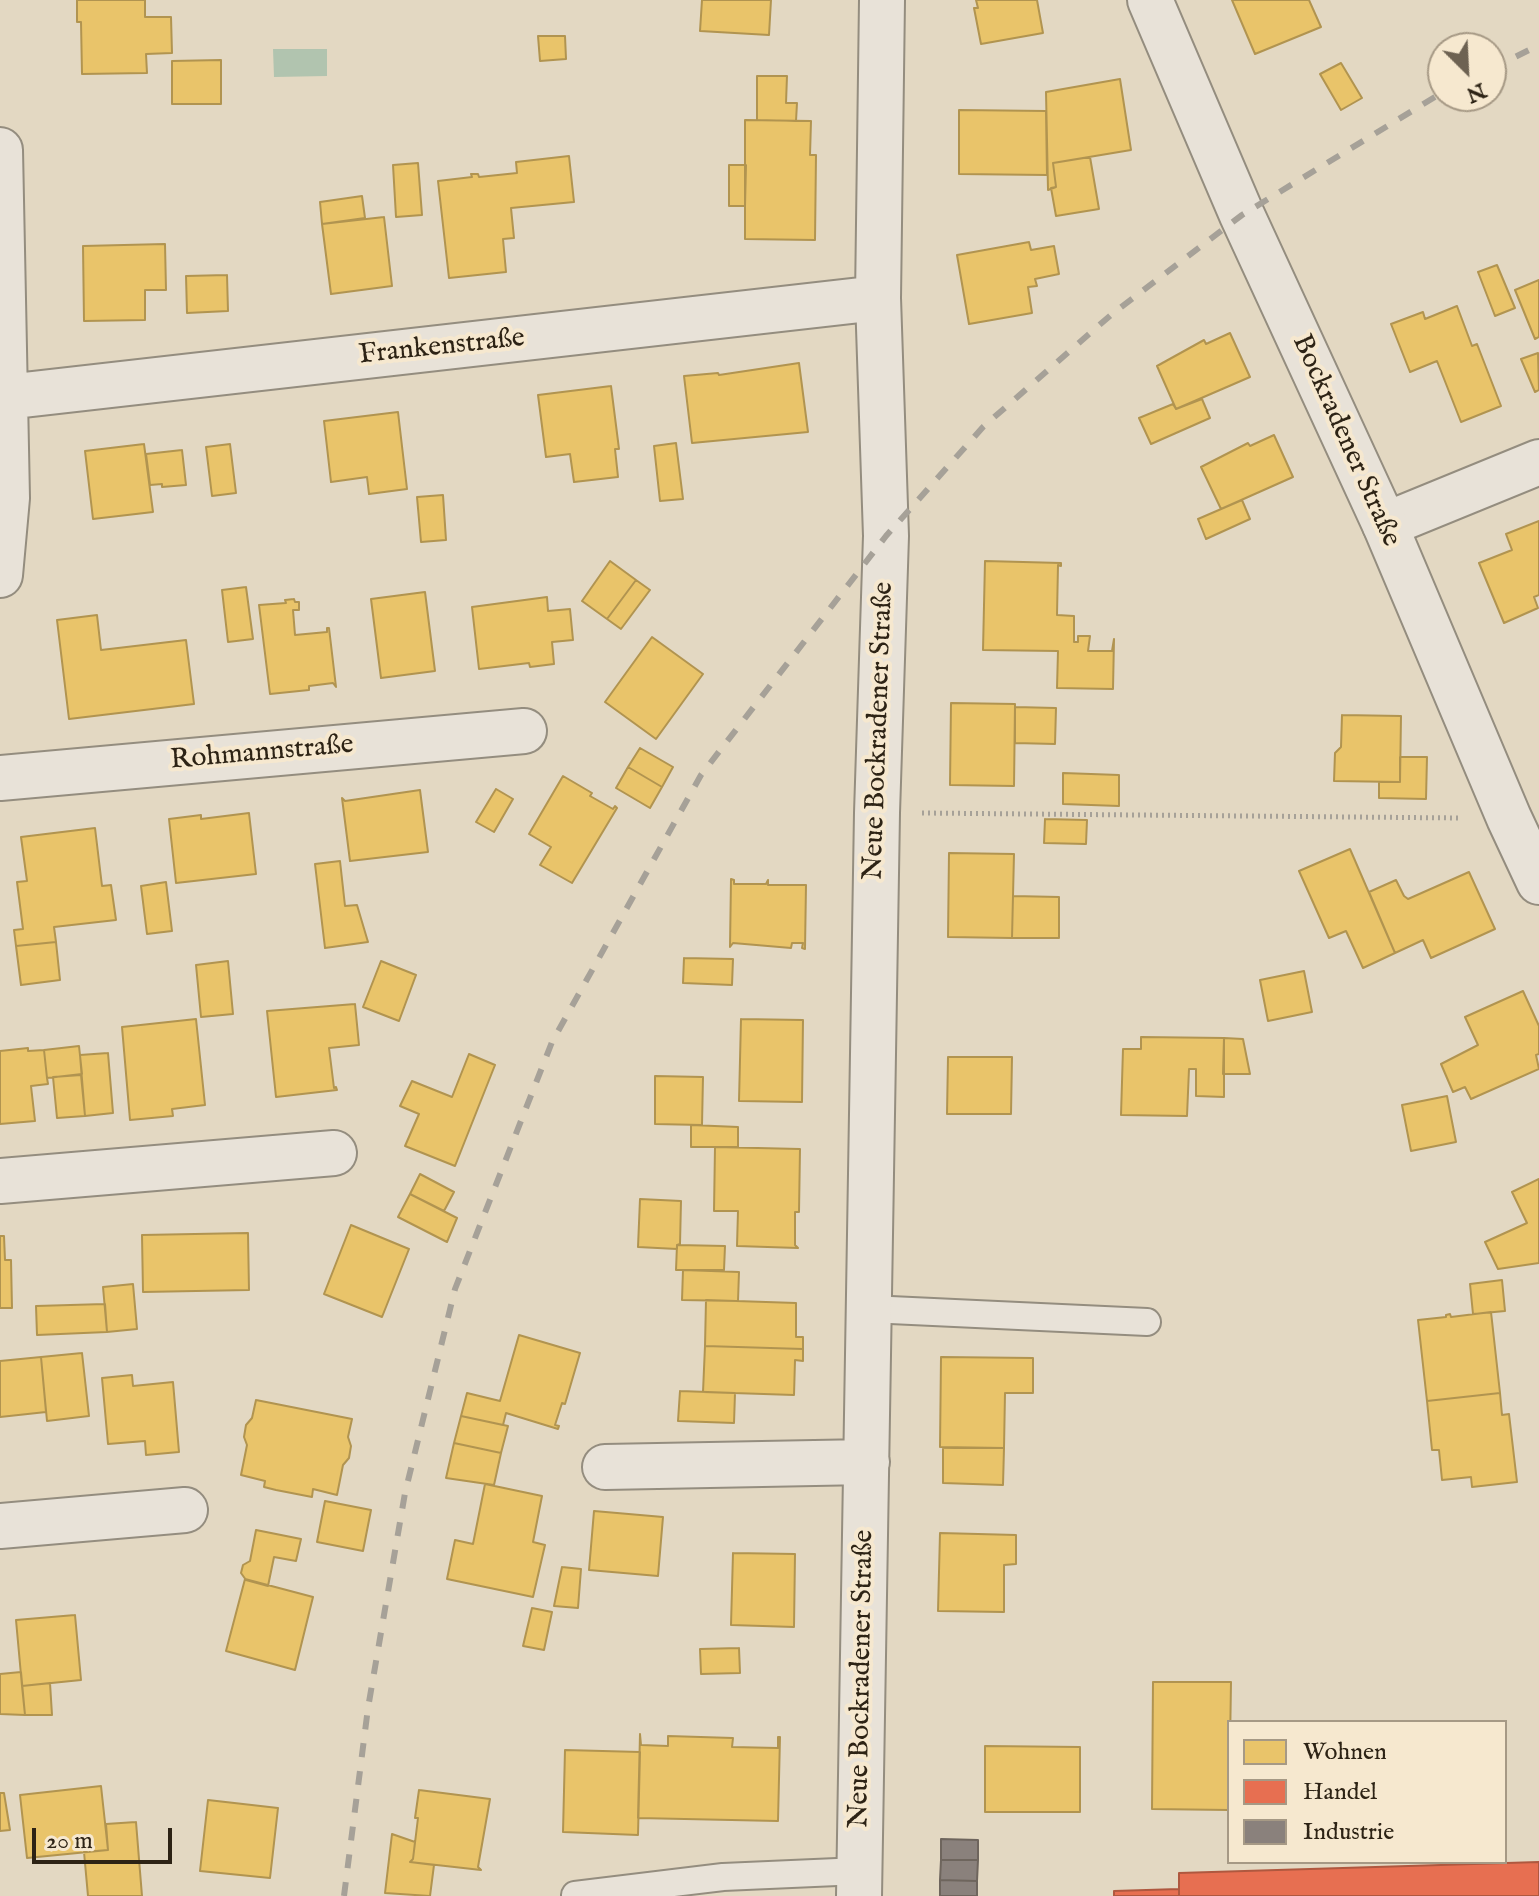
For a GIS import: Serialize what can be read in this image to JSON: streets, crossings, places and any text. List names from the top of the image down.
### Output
{
  "streets": {
    "street": [
      "Frankenstraße",
      "Bockradener Straße",
      "Neue Bockradener Straße",
      "Rohmannstraße"
    ]
  },
  "crossings": [
    ["Frankenstraße", "Neue Bockradener Straße"]
  ],
  "legend": ["Wohnen", "Handel", "Industrie"],
  "scale_bar": "20 m",
  "north": "bottom right"
}
